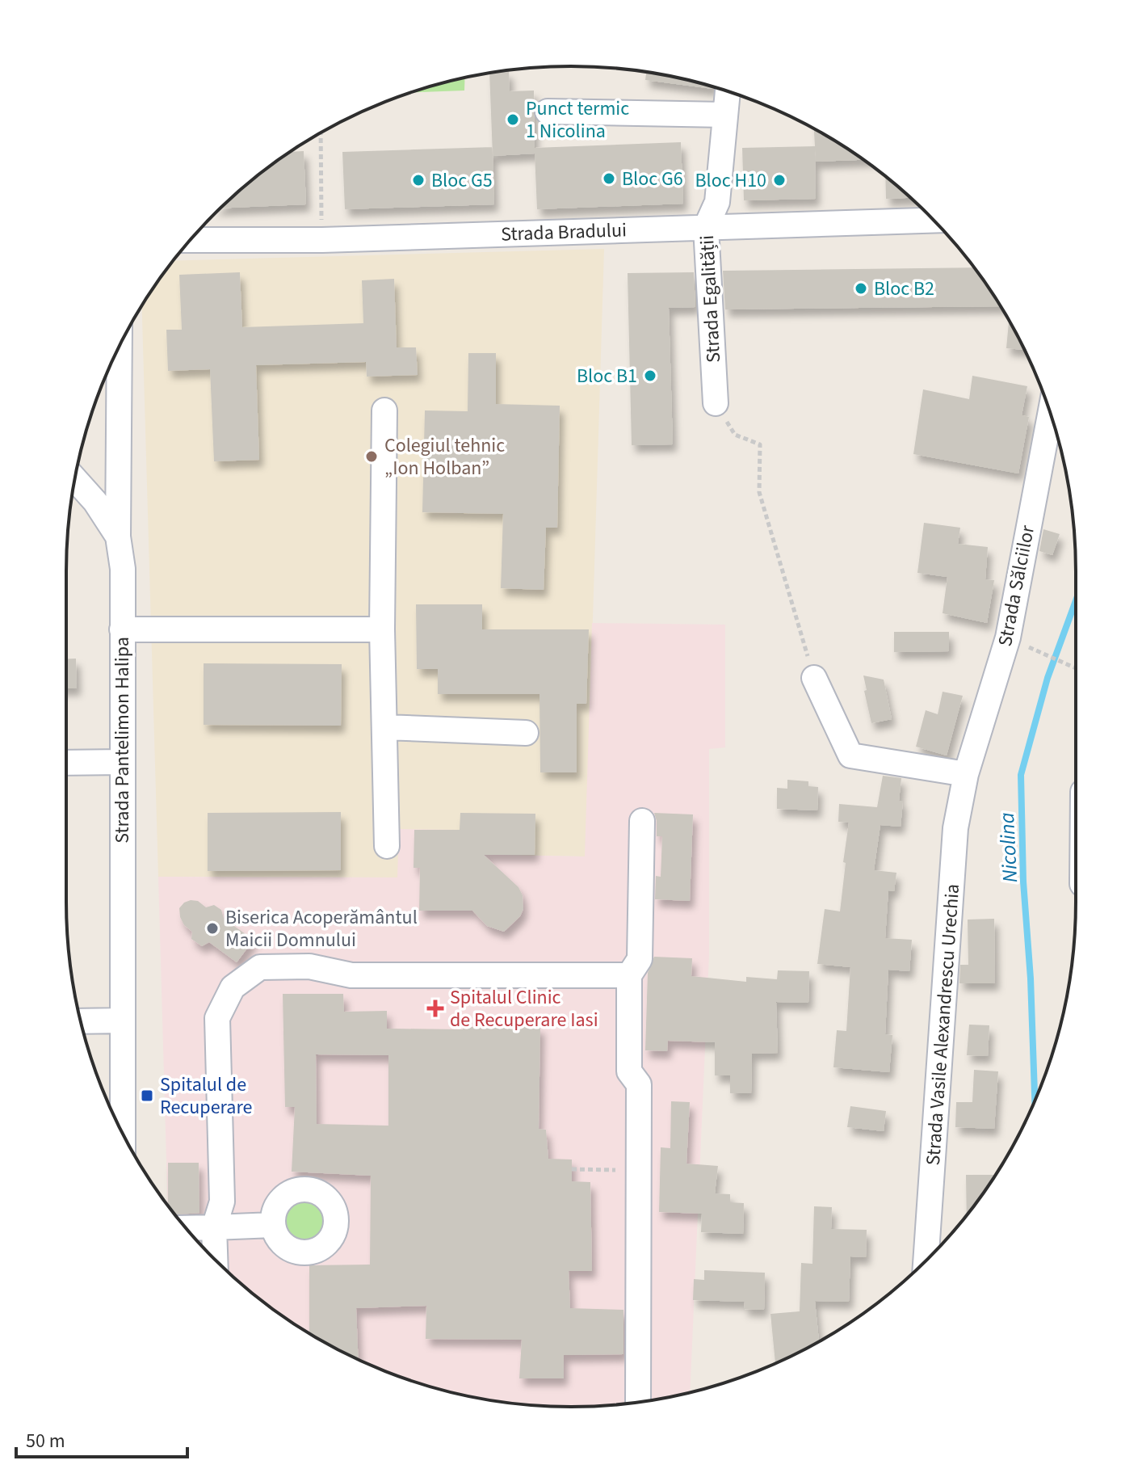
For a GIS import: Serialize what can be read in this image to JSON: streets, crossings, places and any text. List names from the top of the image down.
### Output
{
  "streets": {
    "street": [
      "Strada Bradului",
      "Strada Egalității",
      "Strada Sălciilor",
      "Strada Pantelimon Halipa",
      "Strada Vasile Alexandrescu Urechia"
    ]
  },
  "crossings": [
    ["Strada Bradului", "Strada Egalității"],
    ["Strada Sălciilor", "Strada Vasile Alexandrescu Urechia"]
  ],
  "water": ["Nicolina"],
  "places": {
    "other": [
      "Punct termic 1 Nicolina",
      "Bloc G6",
      "Bloc G5",
      "Bloc H10",
      "Bloc B2",
      "Bloc B1",
      "Colegiul tehnic „Ion Holban”",
      "Biserica Acoperământul Maicii Domnului"
    ],
    "health": ["Spitalul Clinic de Recuperare Iasi"],
    "transit": ["Spitalul de Recuperare"]
  },
  "scale_bar": "50 m"
}
